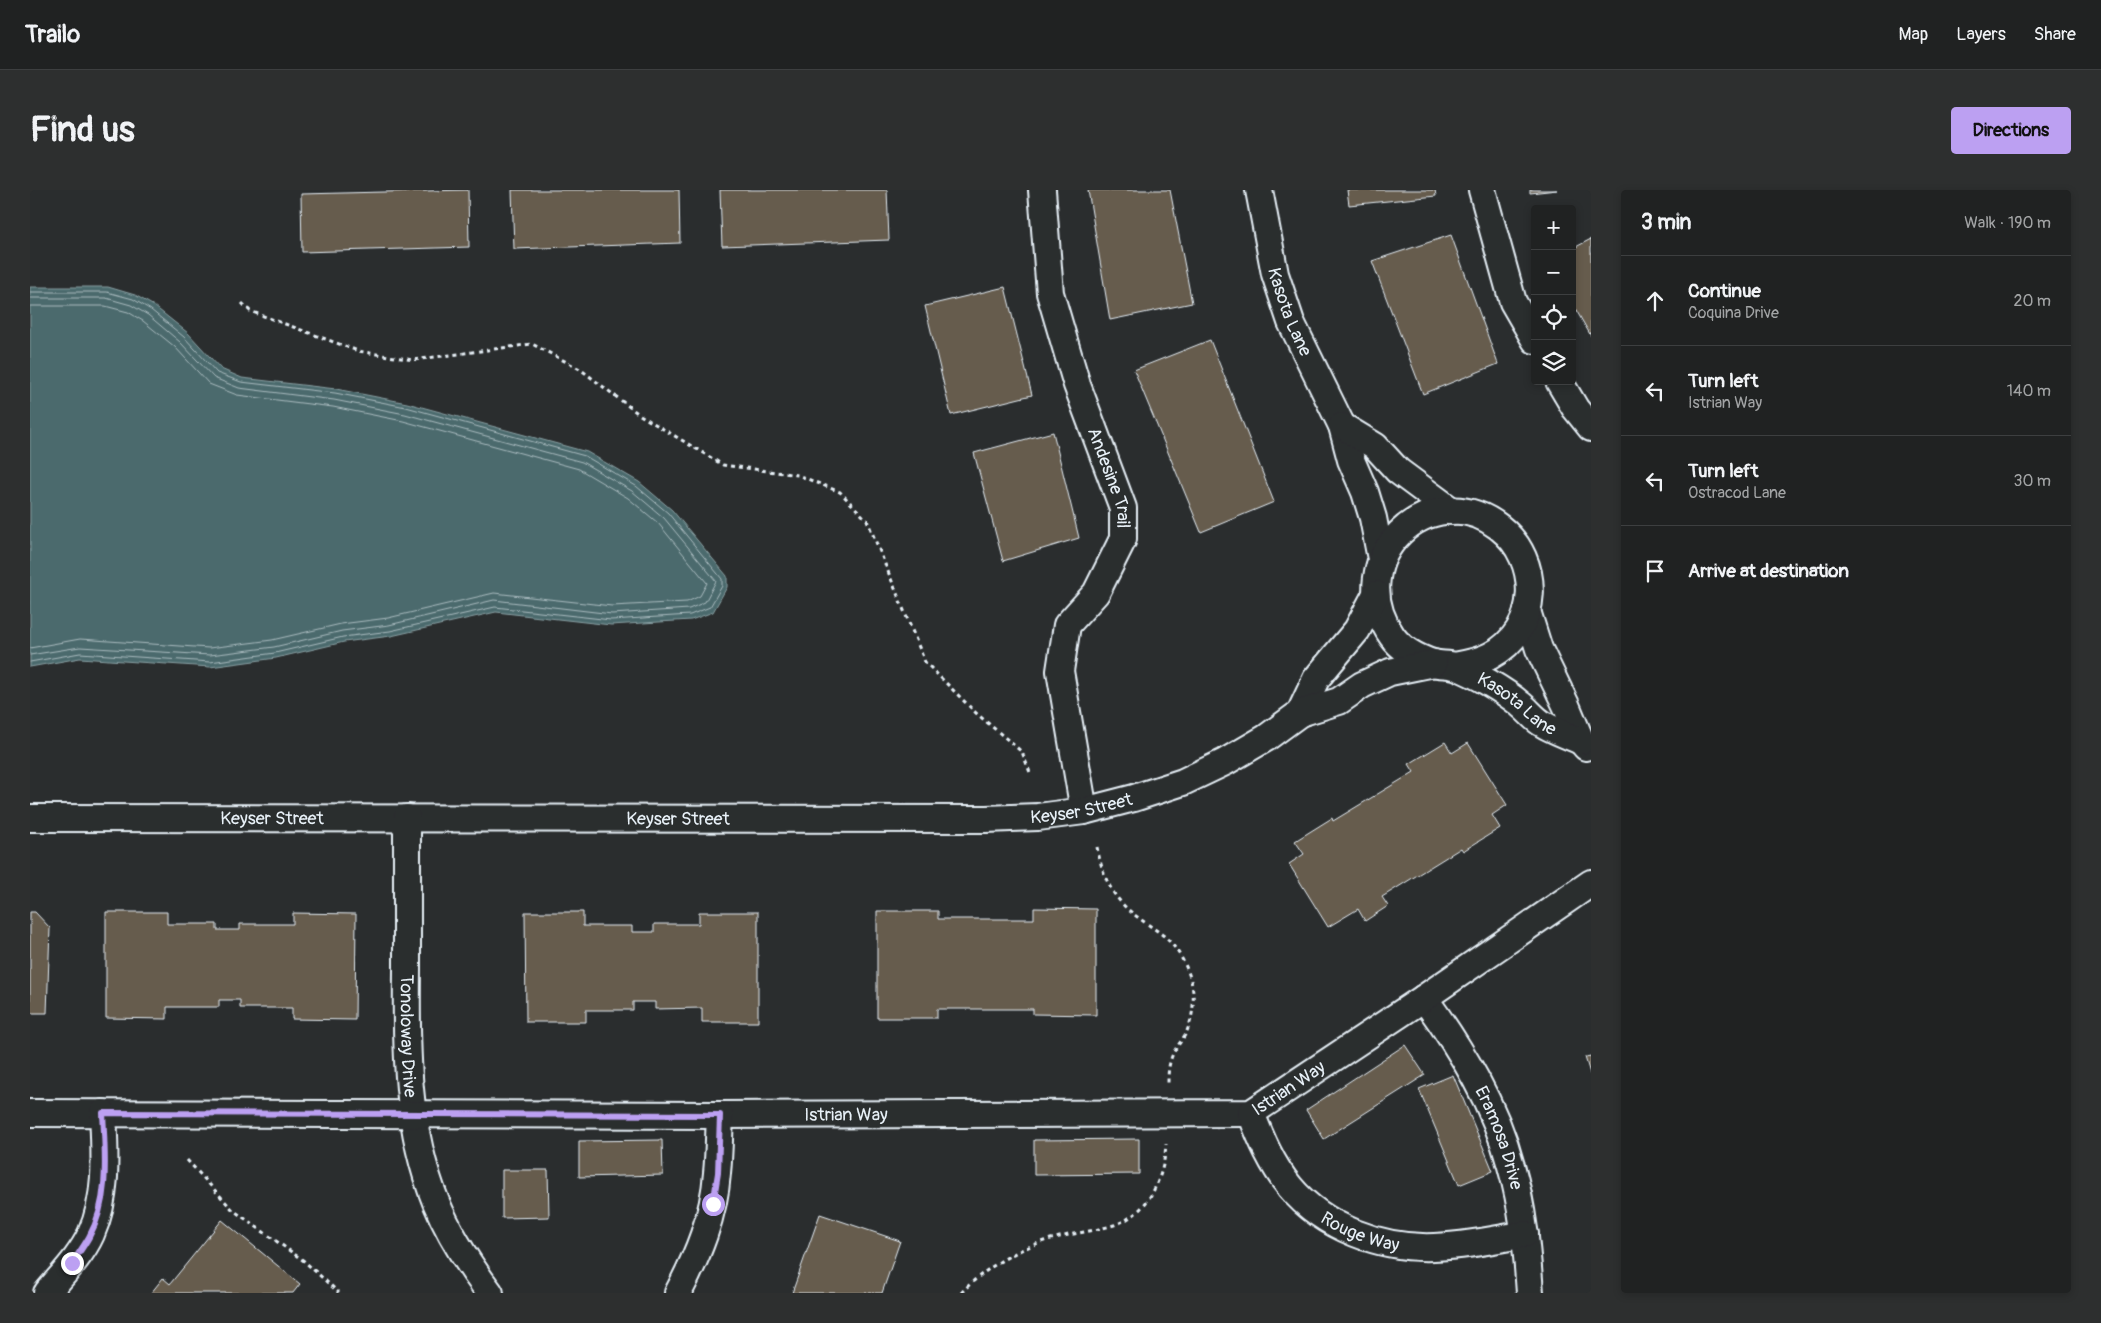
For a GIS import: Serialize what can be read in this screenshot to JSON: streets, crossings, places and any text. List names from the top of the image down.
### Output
{
  "streets": {
    "street": [
      "Kasota Lane",
      "Andesine Trail",
      "Keyser Street",
      "Tonoloway Drive",
      "Istrian Way",
      "Eramosa Drive",
      "Rouge Way"
    ]
  },
  "crossings": [
    ["Kasota Lane", "Keyser Street"],
    ["Andesine Trail", "Keyser Street"],
    ["Keyser Street", "Tonoloway Drive"],
    ["Tonoloway Drive", "Istrian Way"],
    ["Istrian Way", "Eramosa Drive"],
    ["Istrian Way", "Rouge Way"],
    ["Eramosa Drive", "Rouge Way"]
  ],
  "page": {
    "header": "Trailo",
    "nav": ["Map", "Layers", "Share"],
    "buttons": "Directions",
    "title": "Find us",
    "heading": ["3 min", "Walk · 190 m"],
    "map_buttons": ["+", "−"],
    "list": [
      ["Continue", "Coquina Drive", "20 m"],
      ["Turn left", "Istrian Way", "140 m"],
      ["Turn left", "Ostracod Lane", "30 m"],
      "Arrive at destination"
    ]
  }
}
